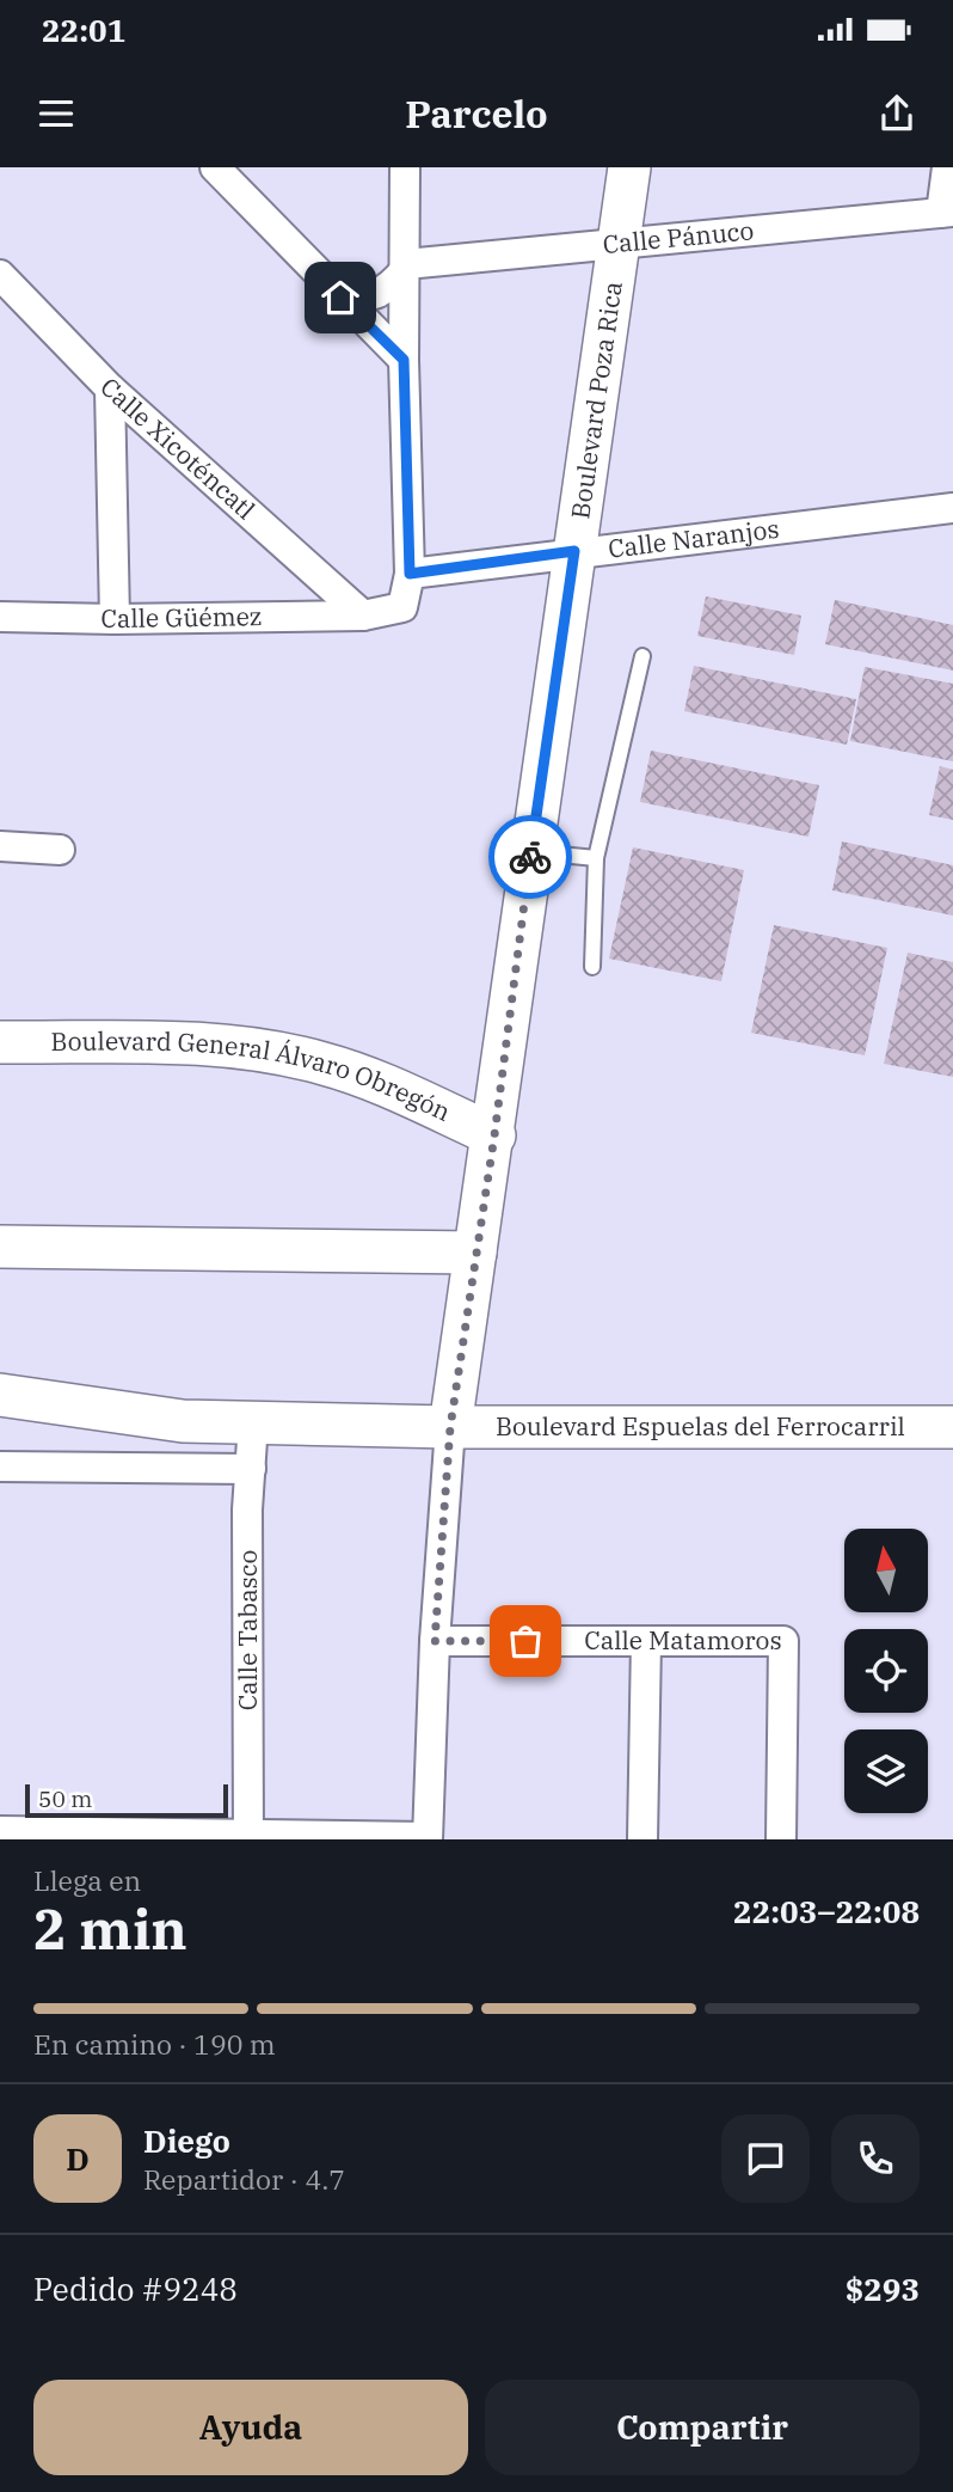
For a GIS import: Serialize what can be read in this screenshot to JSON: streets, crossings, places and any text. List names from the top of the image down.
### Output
{
  "streets": {
    "main road": ["Boulevard Poza Rica", "Boulevard General Álvaro Obregón", "Boulevard Espuelas del Ferrocarril"],
    "street": [
      "Calle Pánuco",
      "Calle Xicoténcatl",
      "Calle Naranjos",
      "Calle Güémez",
      "Calle Tabasco",
      "Calle Matamoros"
    ]
  },
  "crossings": [
    ["Calle Pánuco", "Boulevard Poza Rica"],
    ["Boulevard Poza Rica", "Calle Naranjos"],
    ["Boulevard Poza Rica", "Boulevard General Álvaro Obregón"],
    ["Boulevard Poza Rica", "Boulevard Espuelas del Ferrocarril"],
    ["Calle Xicoténcatl", "Calle Güémez"],
    ["Boulevard Espuelas del Ferrocarril", "Calle Tabasco"]
  ],
  "scale_bar": "50 m",
  "north": "top",
  "page": {
    "status": "22:01",
    "header": "Parcelo",
    "scale": "50 m",
    "heading": ["2 min", "Llega en", "22:03–22:08"],
    "panel": [
      "Diego",
      "Repartidor · 4.7",
      "Pedido #9248",
      "$293"
    ],
    "bar": "En camino · 190 m",
    "round": "D",
    "buttons": ["Ayuda", "Compartir"]
  }
}
